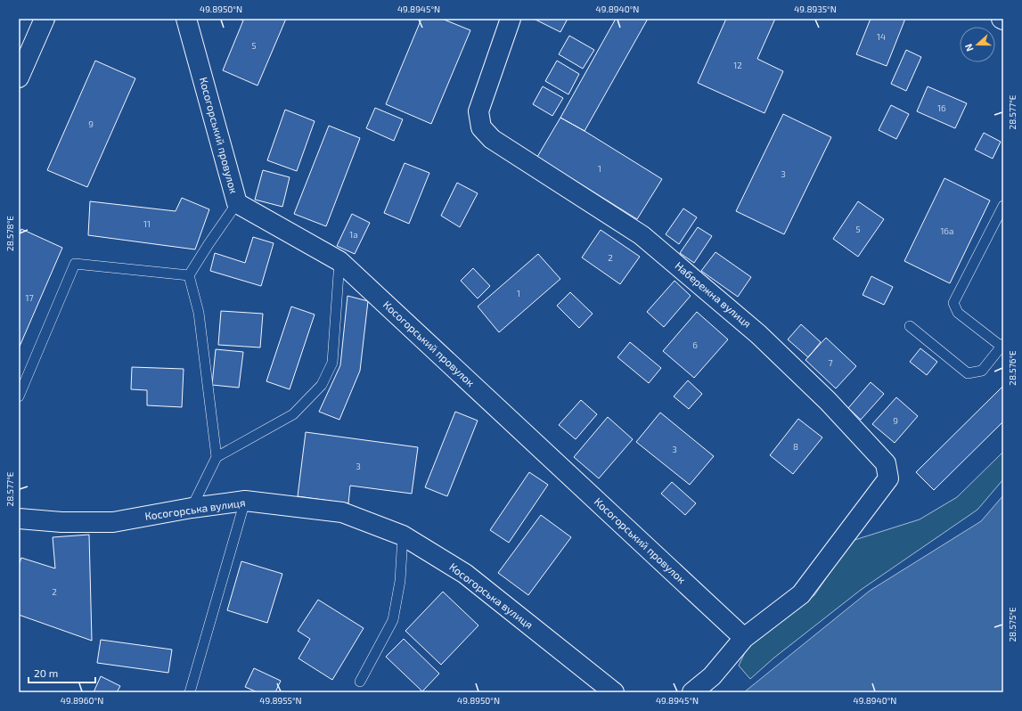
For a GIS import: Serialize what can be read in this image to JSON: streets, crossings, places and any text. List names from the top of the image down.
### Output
{
  "streets": {
    "street": ["Косогорський провулок", "Набережна вулиця", "Косогорська вулиця"]
  },
  "crossings": [
    ["Косогорський провулок", "Набережна вулиця"]
  ],
  "house_numbers": [
    "14",
    "5",
    "12",
    "16",
    "9",
    "1",
    "3",
    "11",
    "5",
    "16а",
    "1а",
    "2",
    "1",
    "17",
    "6",
    "7",
    "9",
    "8",
    "3",
    "3",
    "2"
  ],
  "scale_bar": "20 m",
  "north": "left",
  "coordinates": [
    "49.8950°N",
    "49.8945°N",
    "49.8940°N",
    "49.8935°N",
    "28.577°E",
    "28.578°E",
    "28.576°E",
    "28.575°E",
    "49.8960°N",
    "49.8955°N"
  ]
}
